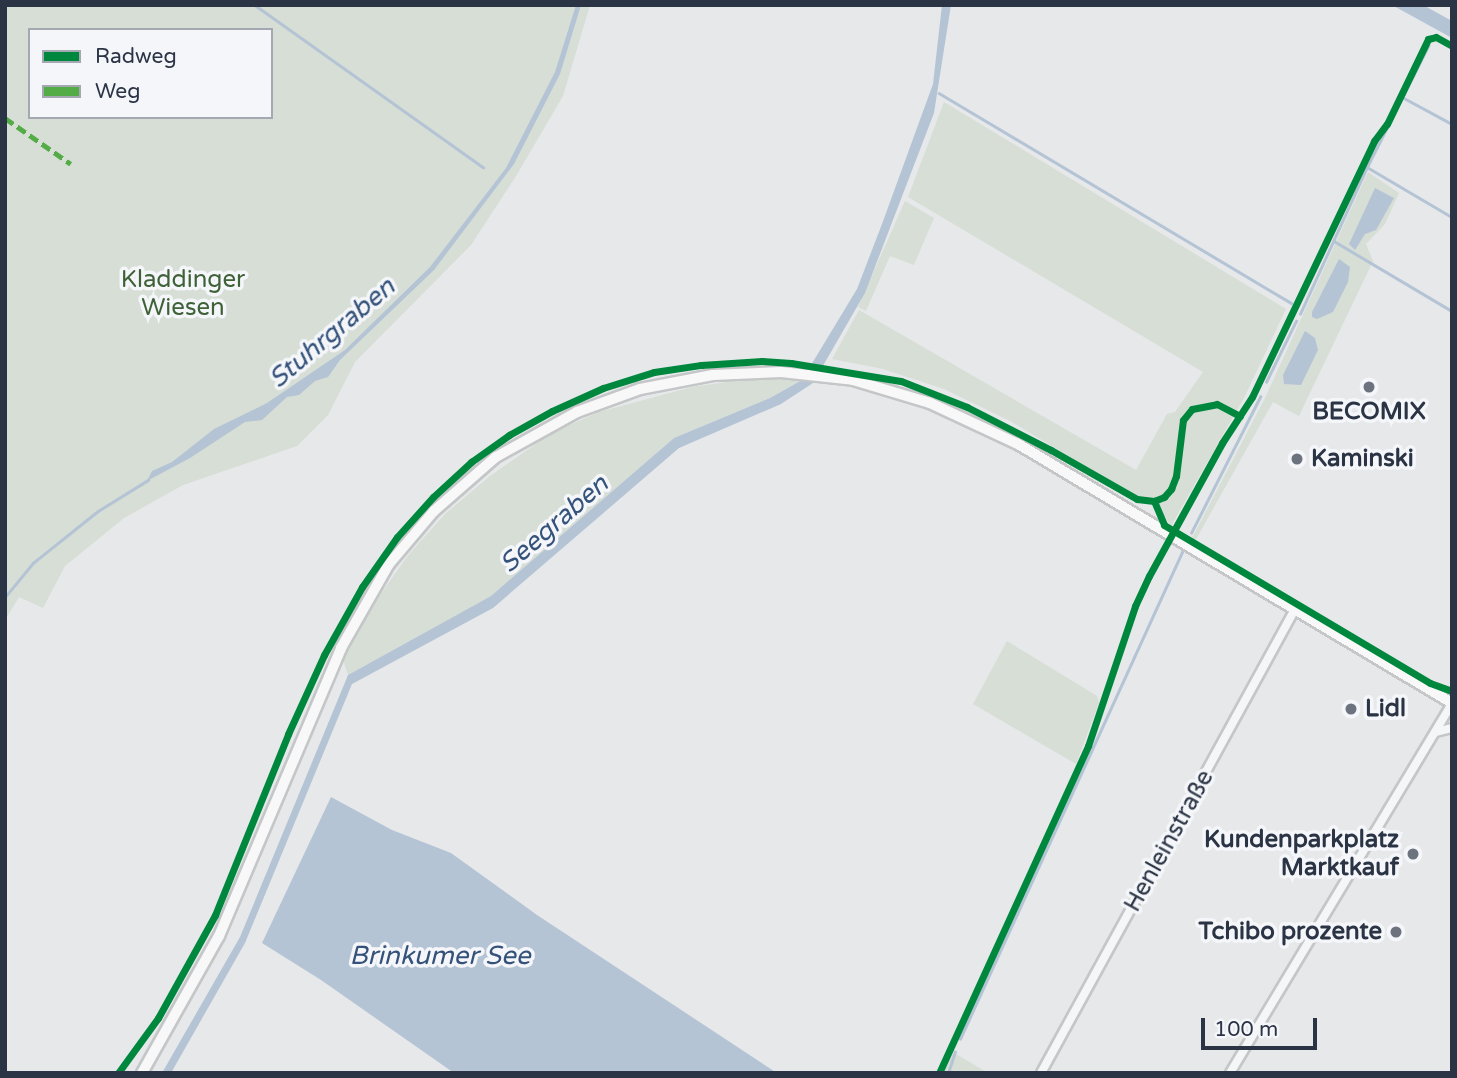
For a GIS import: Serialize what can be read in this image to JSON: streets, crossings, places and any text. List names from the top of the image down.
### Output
{
  "streets": {
    "street": ["Henleinstraße"]
  },
  "water": ["Stuhrgraben", "Seegraben", "Brinkumer See"],
  "parks": ["Kladdinger Wiesen"],
  "places": [
    "BECOMIX",
    "Kaminski",
    "Lidl",
    "Kundenparkplatz Marktkauf",
    "Tchibo prozente"
  ],
  "legend": ["Radweg", "Weg"],
  "scale_bar": "100 m"
}
